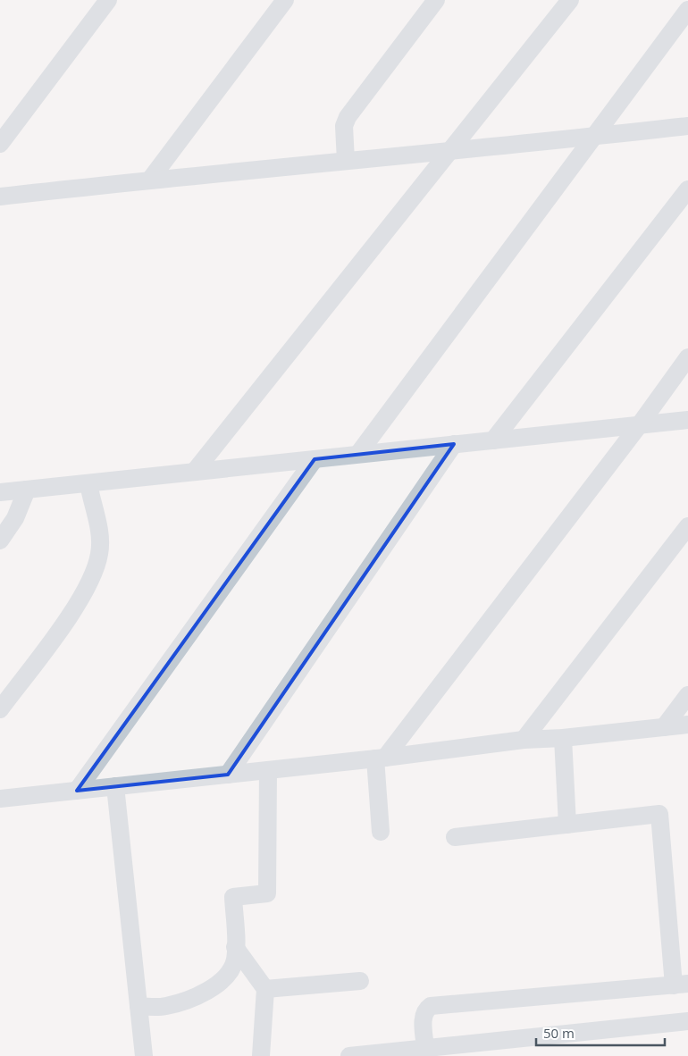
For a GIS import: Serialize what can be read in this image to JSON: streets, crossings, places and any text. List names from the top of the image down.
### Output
{
  "scale_bar": "50 m"
}
